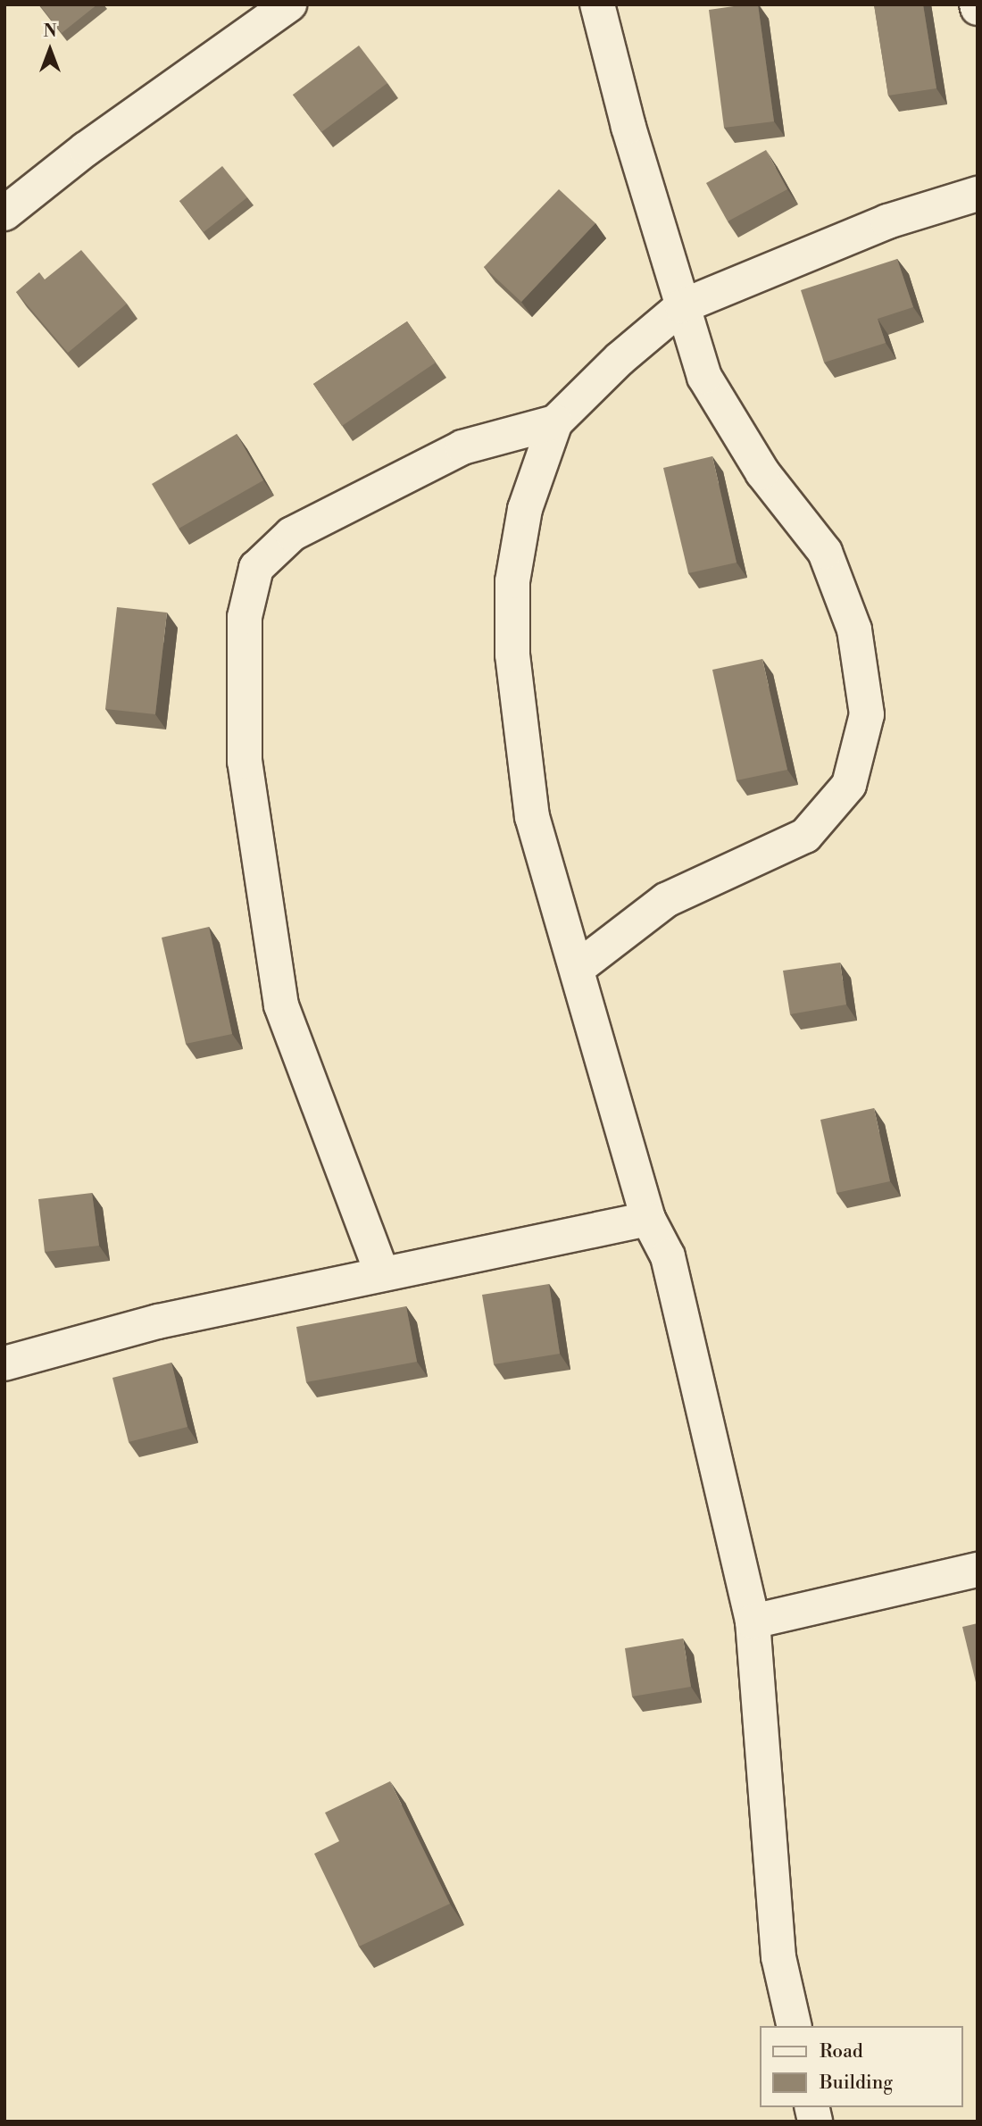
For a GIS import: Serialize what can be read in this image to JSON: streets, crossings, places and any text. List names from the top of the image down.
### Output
{
  "legend": ["Road", "Building"],
  "north": "top"
}
